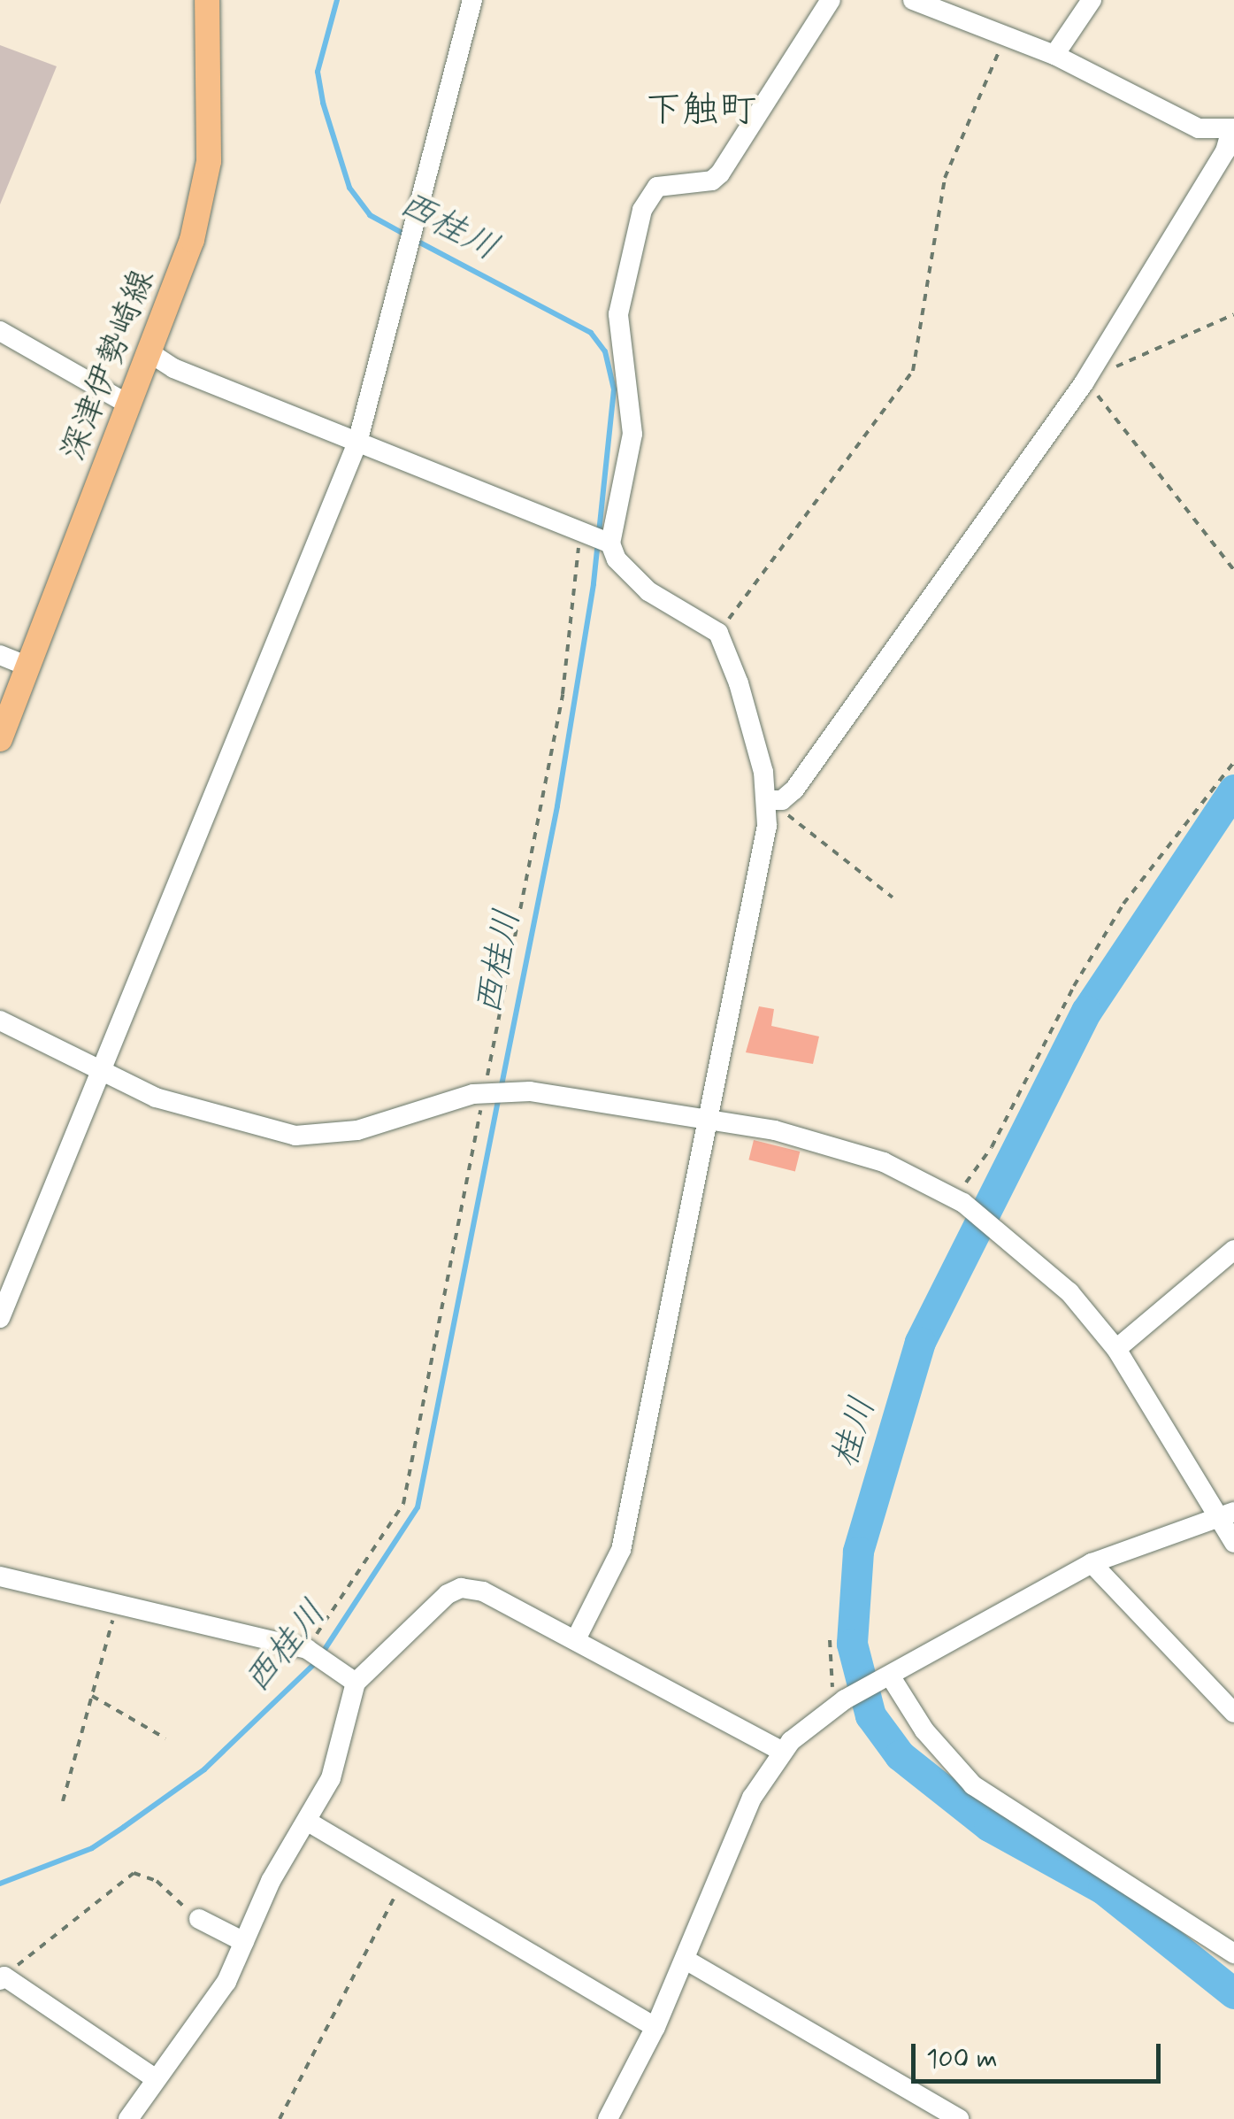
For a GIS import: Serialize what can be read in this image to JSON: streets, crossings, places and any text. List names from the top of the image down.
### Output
{
  "streets": {
    "main road": ["深津伊勢崎線"]
  },
  "districts": ["下触町"],
  "water": ["西桂川", "桂川"],
  "scale_bar": "100 m"
}
